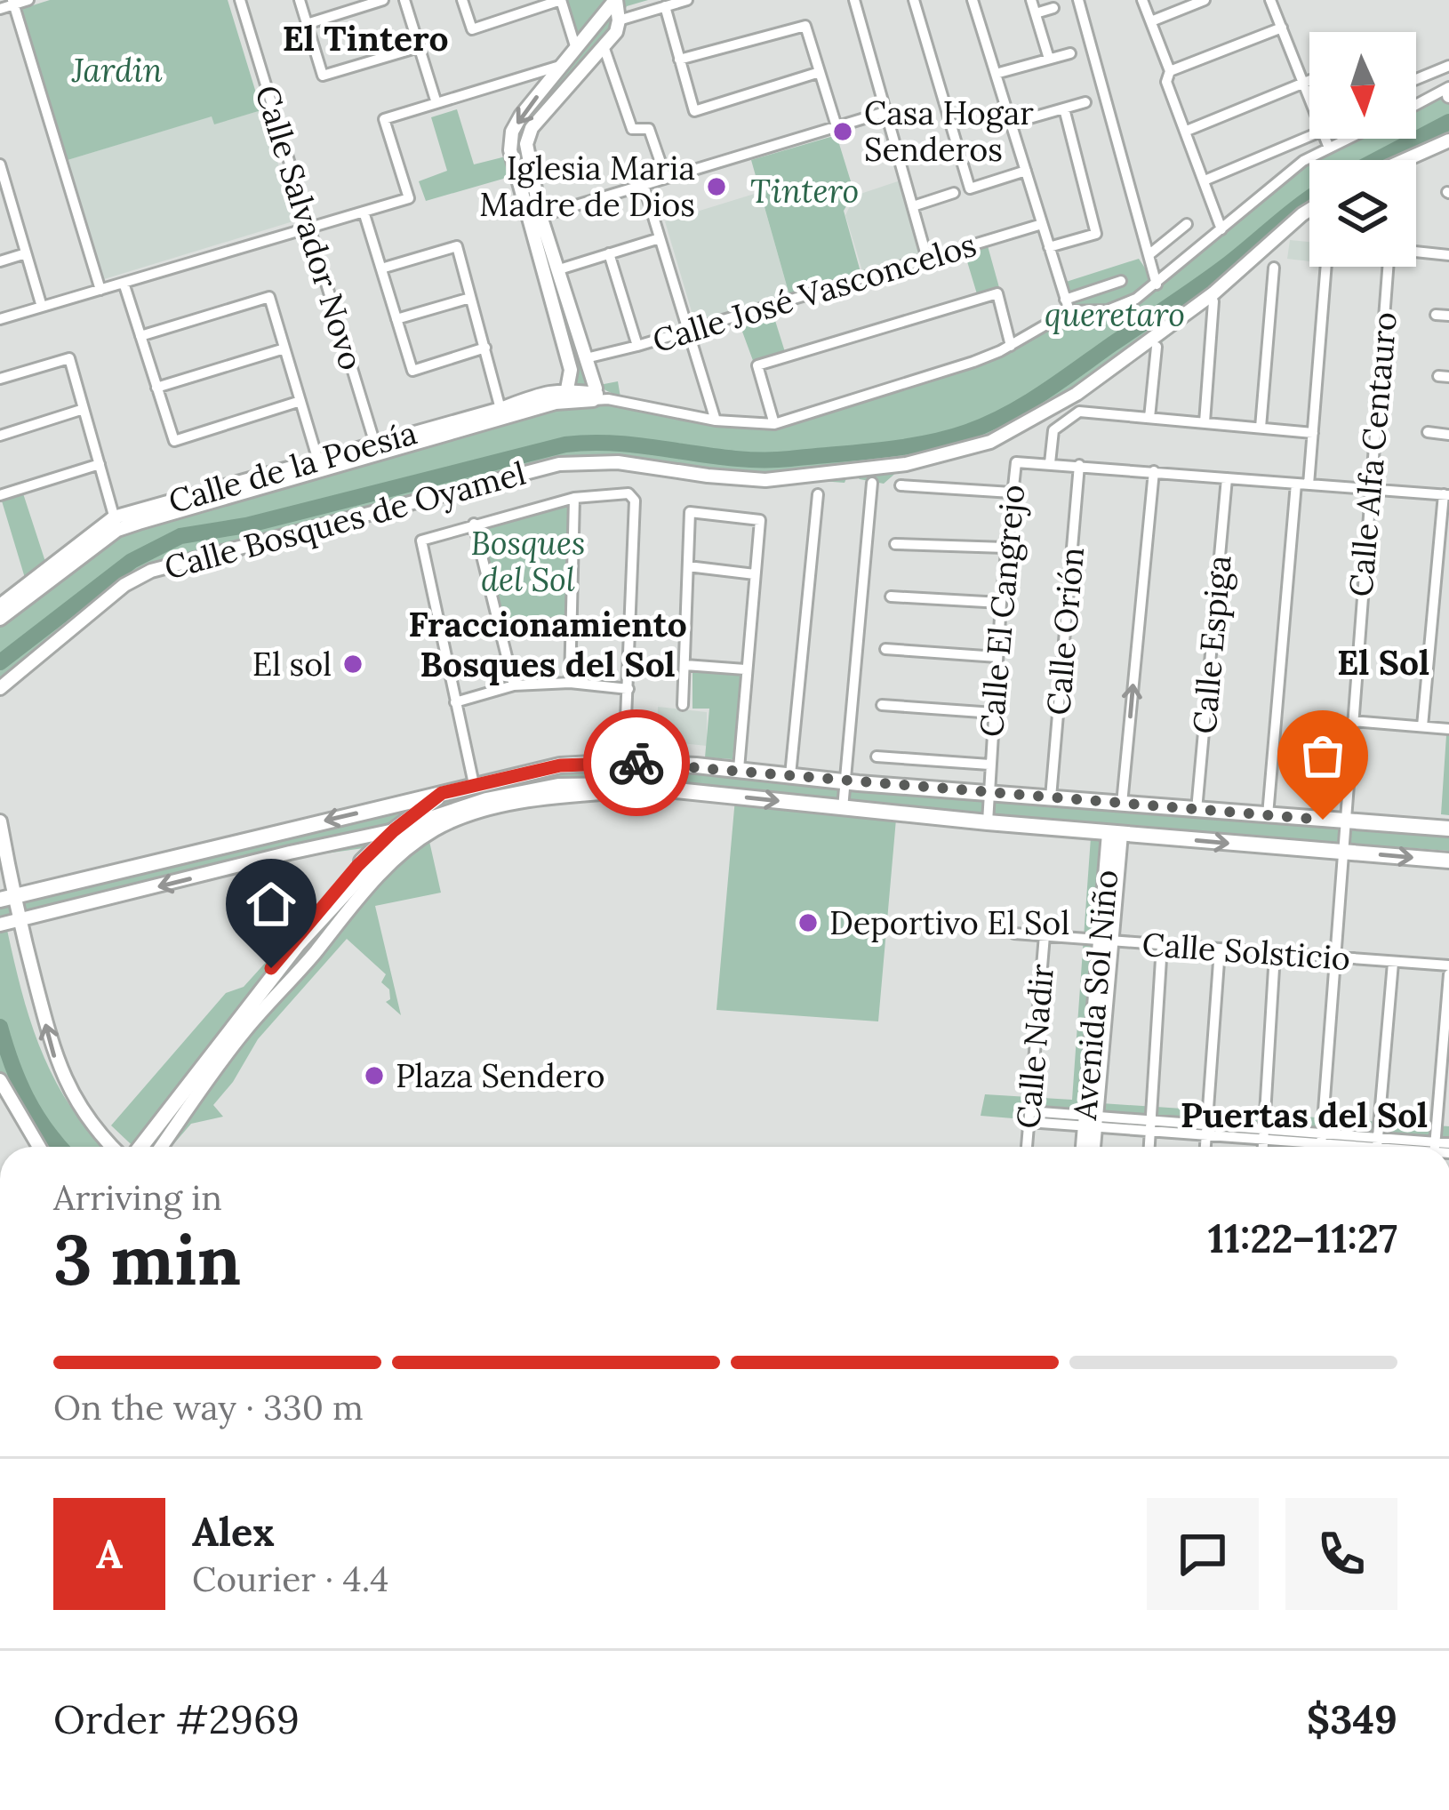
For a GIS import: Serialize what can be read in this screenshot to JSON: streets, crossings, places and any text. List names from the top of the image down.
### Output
{
  "streets": {
    "street": [
      "Calle Salvador Novo",
      "Calle José Vasconcelos",
      "Calle Alfa Centauro",
      "Calle de la Poesía",
      "Calle Bosques de Oyamel",
      "Calle El Cangrejo",
      "Calle Orión",
      "Calle Espiga",
      "Calle Solsticio",
      "Avenida Sol Niño",
      "Calle Nadir"
    ]
  },
  "crossings": [
    ["Calle Salvador Novo", "Calle de la Poesía"],
    ["Calle Alfa Centauro", "Calle Solsticio"],
    ["Calle Solsticio", "Avenida Sol Niño"],
    ["Calle Solsticio", "Calle Nadir"]
  ],
  "districts": [
    "El Tintero",
    "Fraccionamiento Bosques del Sol",
    "El Sol",
    "Puertas del Sol"
  ],
  "parks": [
    "Jardin",
    "Tintero",
    "queretaro",
    "Bosques del Sol"
  ],
  "places": [
    "Casa Hogar Senderos",
    "Iglesia Maria Madre de Dios",
    "El sol",
    "Deportivo El Sol",
    "Plaza Sendero"
  ],
  "north": "bottom",
  "page": {
    "heading": ["3 min", "Arriving in", "11:22–11:27"],
    "panel": [
      "Alex",
      "Courier · 4.4",
      "Order #2969",
      "$349"
    ],
    "bar": "On the way · 330 m",
    "round": "A"
  }
}
